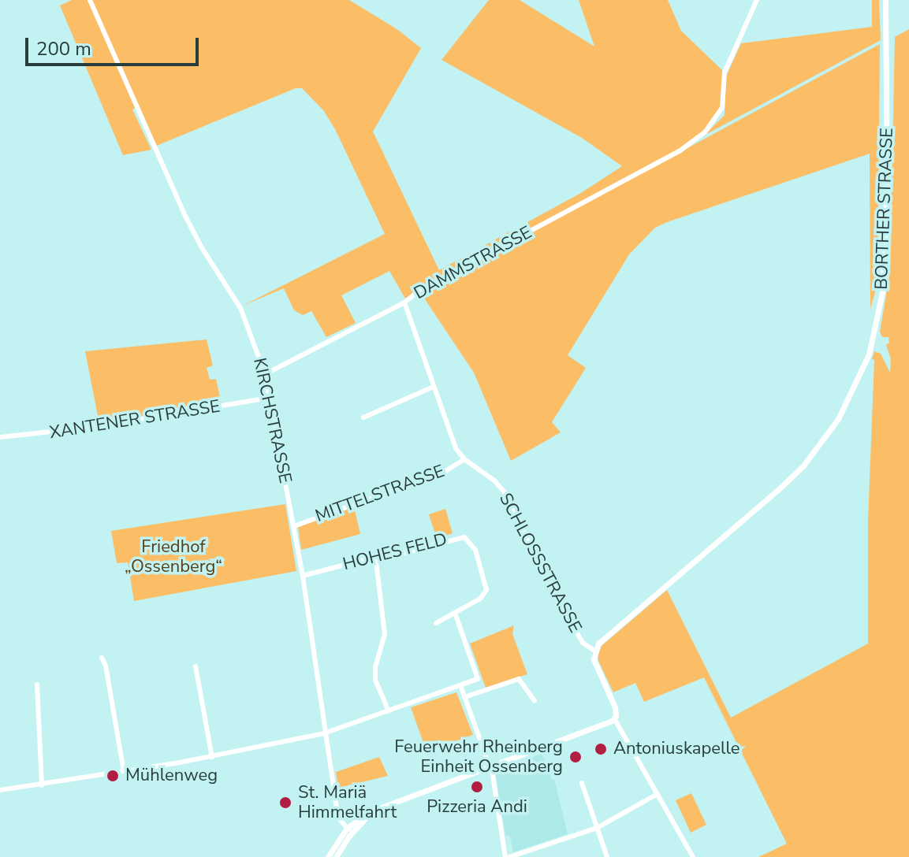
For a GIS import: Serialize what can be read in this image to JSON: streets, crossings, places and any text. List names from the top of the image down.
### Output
{
  "streets": {
    "street": [
      "BORTHER STRASSE",
      "DAMMSTRASSE",
      "XANTENER STRASSE",
      "KIRCHSTRASSE",
      "MITTELSTRASSE",
      "HOHES FELD",
      "SCHLOSSSTRASSE"
    ]
  },
  "crossings": [
    ["BORTHER STRASSE", "SCHLOSSSTRASSE"],
    ["DAMMSTRASSE", "KIRCHSTRASSE"],
    ["DAMMSTRASSE", "SCHLOSSSTRASSE"],
    ["XANTENER STRASSE", "KIRCHSTRASSE"],
    ["KIRCHSTRASSE", "MITTELSTRASSE"],
    ["KIRCHSTRASSE", "HOHES FELD"],
    ["MITTELSTRASSE", "SCHLOSSSTRASSE"]
  ],
  "parks": ["Friedhof „Ossenberg“"],
  "places": [
    "Antoniuskapelle",
    "Feuerwehr Rheinberg Einheit Ossenberg",
    "Mühlenweg",
    "Pizzeria Andi",
    "St. Mariä Himmelfahrt"
  ],
  "scale_bar": "200 m"
}
